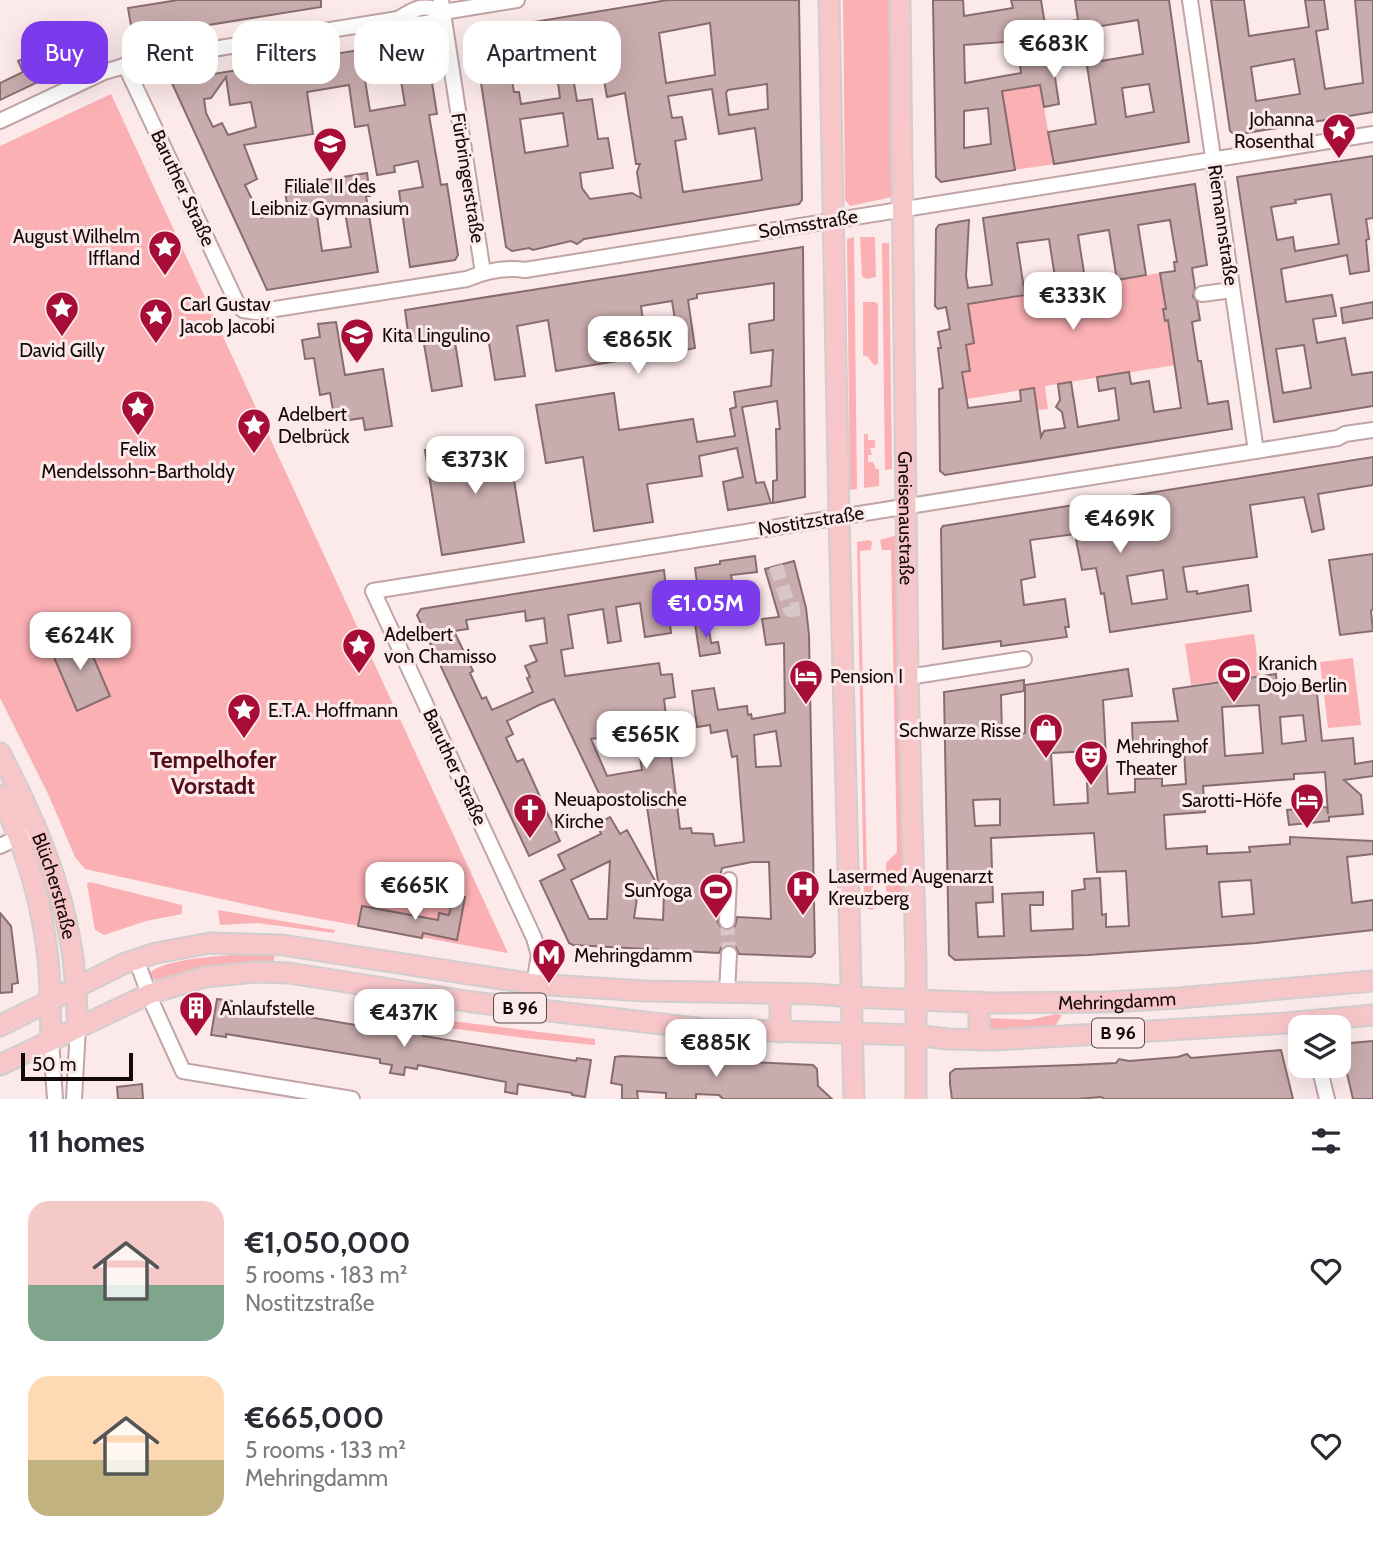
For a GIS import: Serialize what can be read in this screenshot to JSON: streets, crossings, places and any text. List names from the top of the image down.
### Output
{
  "streets": {
    "main road": [
      "Gneisenaustraße",
      "Blücherstraße",
      "Mehringdamm",
      "B 96"
    ],
    "street": [
      "Fürbringerstraße",
      "Baruther Straße",
      "Solmsstraße",
      "Riemannstraße",
      "Nostitzstraße"
    ]
  },
  "crossings": [
    ["Fürbringerstraße", "Solmsstraße"],
    ["Baruther Straße", "Solmsstraße"],
    ["Baruther Straße", "Nostitzstraße"],
    ["Baruther Straße", "Mehringdamm"],
    ["Solmsstraße", "Riemannstraße"],
    ["Solmsstraße", "Gneisenaustraße"],
    ["Riemannstraße", "Nostitzstraße"],
    ["Gneisenaustraße", "Nostitzstraße"],
    ["Gneisenaustraße", "Mehringdamm"],
    ["Blücherstraße", "Mehringdamm"]
  ],
  "districts": ["Tempelhofer Vorstadt"],
  "places": {
    "place": [
      "Johanna Rosenthal",
      "August Wilhelm Iffland",
      "David Gilly",
      "Carl Gustav Jacob Jacobi",
      "Felix Mendelssohn-Bartholdy",
      "Adelbert Delbrück",
      "Adelbert von Chamisso",
      "E.T.A. Hoffmann"
    ],
    "school or university": ["Filiale II des Leibniz Gymnasium", "Kita Lingulino"],
    "sports": ["Kranich Dojo Berlin", "SunYoga"],
    "hotel": ["Pension I", "Sarotti-Höfe"],
    "shop": ["Schwarze Risse"],
    "theatre": ["Mehringhof Theater"],
    "church": ["Neuapostolische Kirche"],
    "hospital": ["Lasermed Augenarzt Kreuzberg"],
    "metro station": ["Mehringdamm"],
    "building": ["Anlaufstelle"]
  },
  "scale_bar": "50 m",
  "page": {
    "price": [
      "€683K",
      "€333K",
      "€865K",
      "€373K",
      "€469K",
      "€1.05M",
      "€624K",
      "€565K",
      "€665K",
      "€437K",
      "€885K"
    ],
    "chip": [
      "Buy",
      "Rent",
      "Filters",
      "New",
      "Apartment"
    ],
    "scale": "50 m",
    "heading": "11 homes",
    "list": [
      {
        "name": "€1,050,000",
        "note": "5 rooms · 183 m² · Nostitzstraße"
      },
      {
        "name": "€665,000",
        "note": "5 rooms · 133 m² · Mehringdamm"
      }
    ]
  }
}
